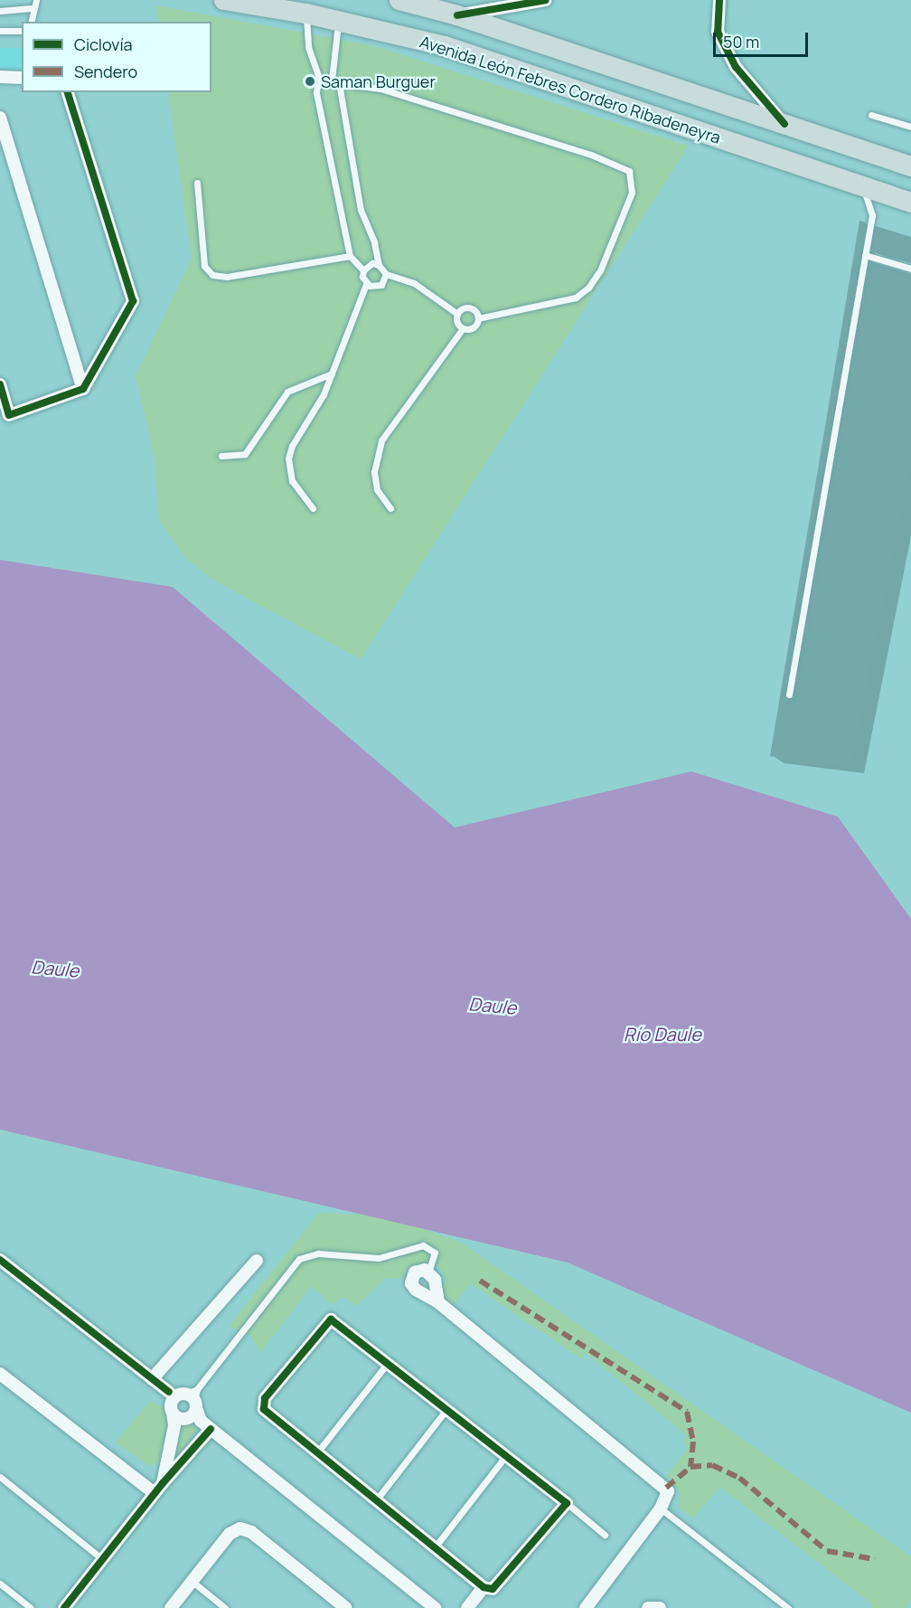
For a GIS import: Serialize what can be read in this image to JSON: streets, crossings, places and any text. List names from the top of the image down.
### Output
{
  "streets": {
    "highway": ["Avenida León Febres Cordero Ribadeneyra"]
  },
  "water": ["Daule", "Río Daule"],
  "places": ["Saman Burguer"],
  "legend": ["Ciclovía", "Sendero"],
  "scale_bar": "50 m"
}
